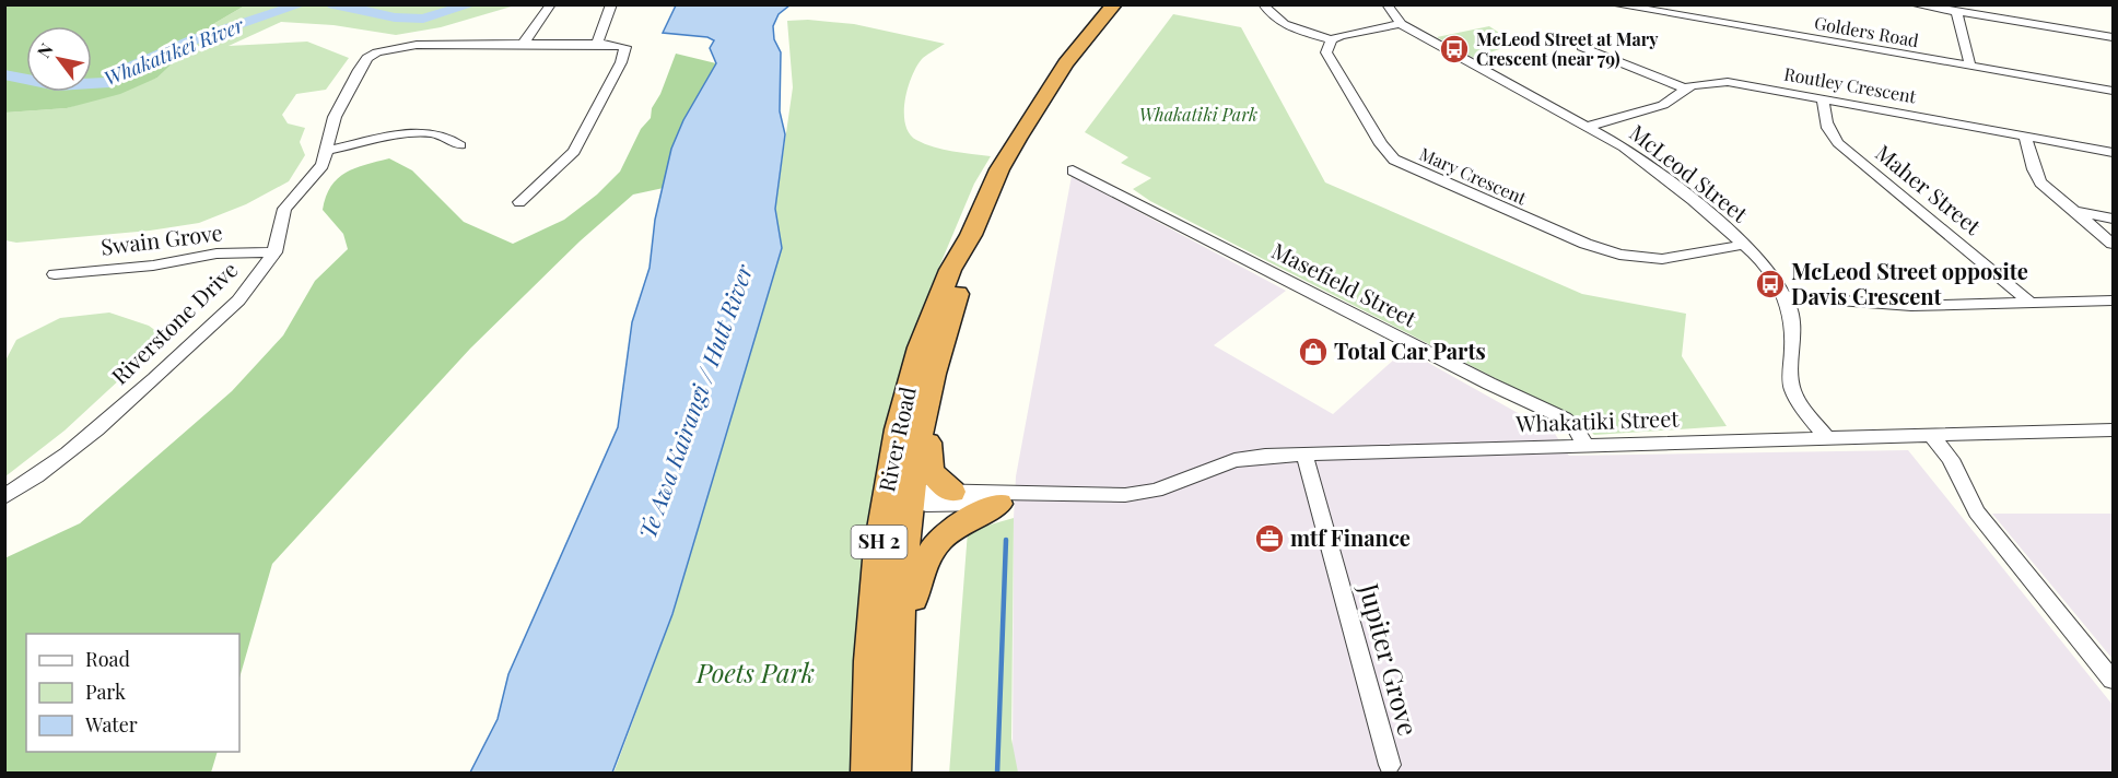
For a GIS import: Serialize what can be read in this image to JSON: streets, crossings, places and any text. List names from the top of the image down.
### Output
{
  "streets": {
    "highway": ["River Road", "SH 2"],
    "street": [
      "Golders Road",
      "Routley Crescent",
      "McLeod Street",
      "Mary Crescent",
      "Maher Street",
      "Swain Grove",
      "Masefield Street",
      "Riverstone Drive",
      "Whakatiki Street",
      "Jupiter Grove"
    ]
  },
  "crossings": [
    ["Routley Crescent", "McLeod Street"],
    ["Routley Crescent", "Maher Street"],
    ["McLeod Street", "Mary Crescent"],
    ["McLeod Street", "Whakatiki Street"],
    ["Swain Grove", "Riverstone Drive"],
    ["Masefield Street", "Whakatiki Street"],
    ["Whakatiki Street", "River Road"],
    ["Whakatiki Street", "Jupiter Grove"]
  ],
  "water": ["Whakatīkei River", "Te Awa Kairangi / Hutt River"],
  "parks": ["Whakatiki Park", "Poets Park"],
  "places": {
    "bus stop": ["McLeod Street at Mary Crescent (near 79)", "McLeod Street opposite Davis Crescent"],
    "shop": ["Total Car Parts"],
    "office": ["mtf Finance"]
  },
  "legend": ["Road", "Park", "Water"],
  "north": "top left"
}
